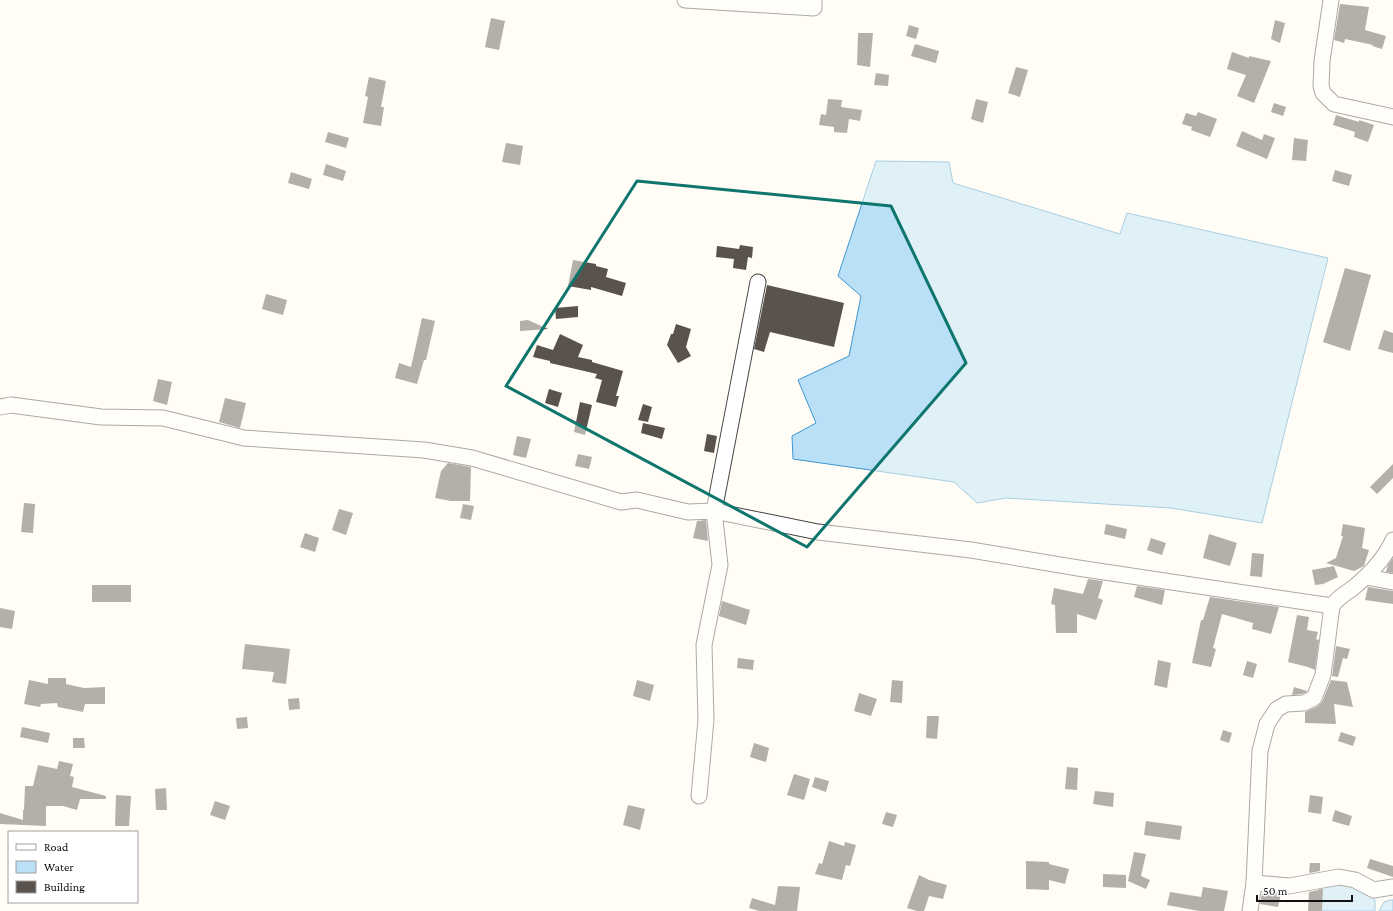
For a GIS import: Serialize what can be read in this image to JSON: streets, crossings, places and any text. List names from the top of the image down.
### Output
{
  "legend": ["Road", "Water", "Building"],
  "scale_bar": "50 m"
}
